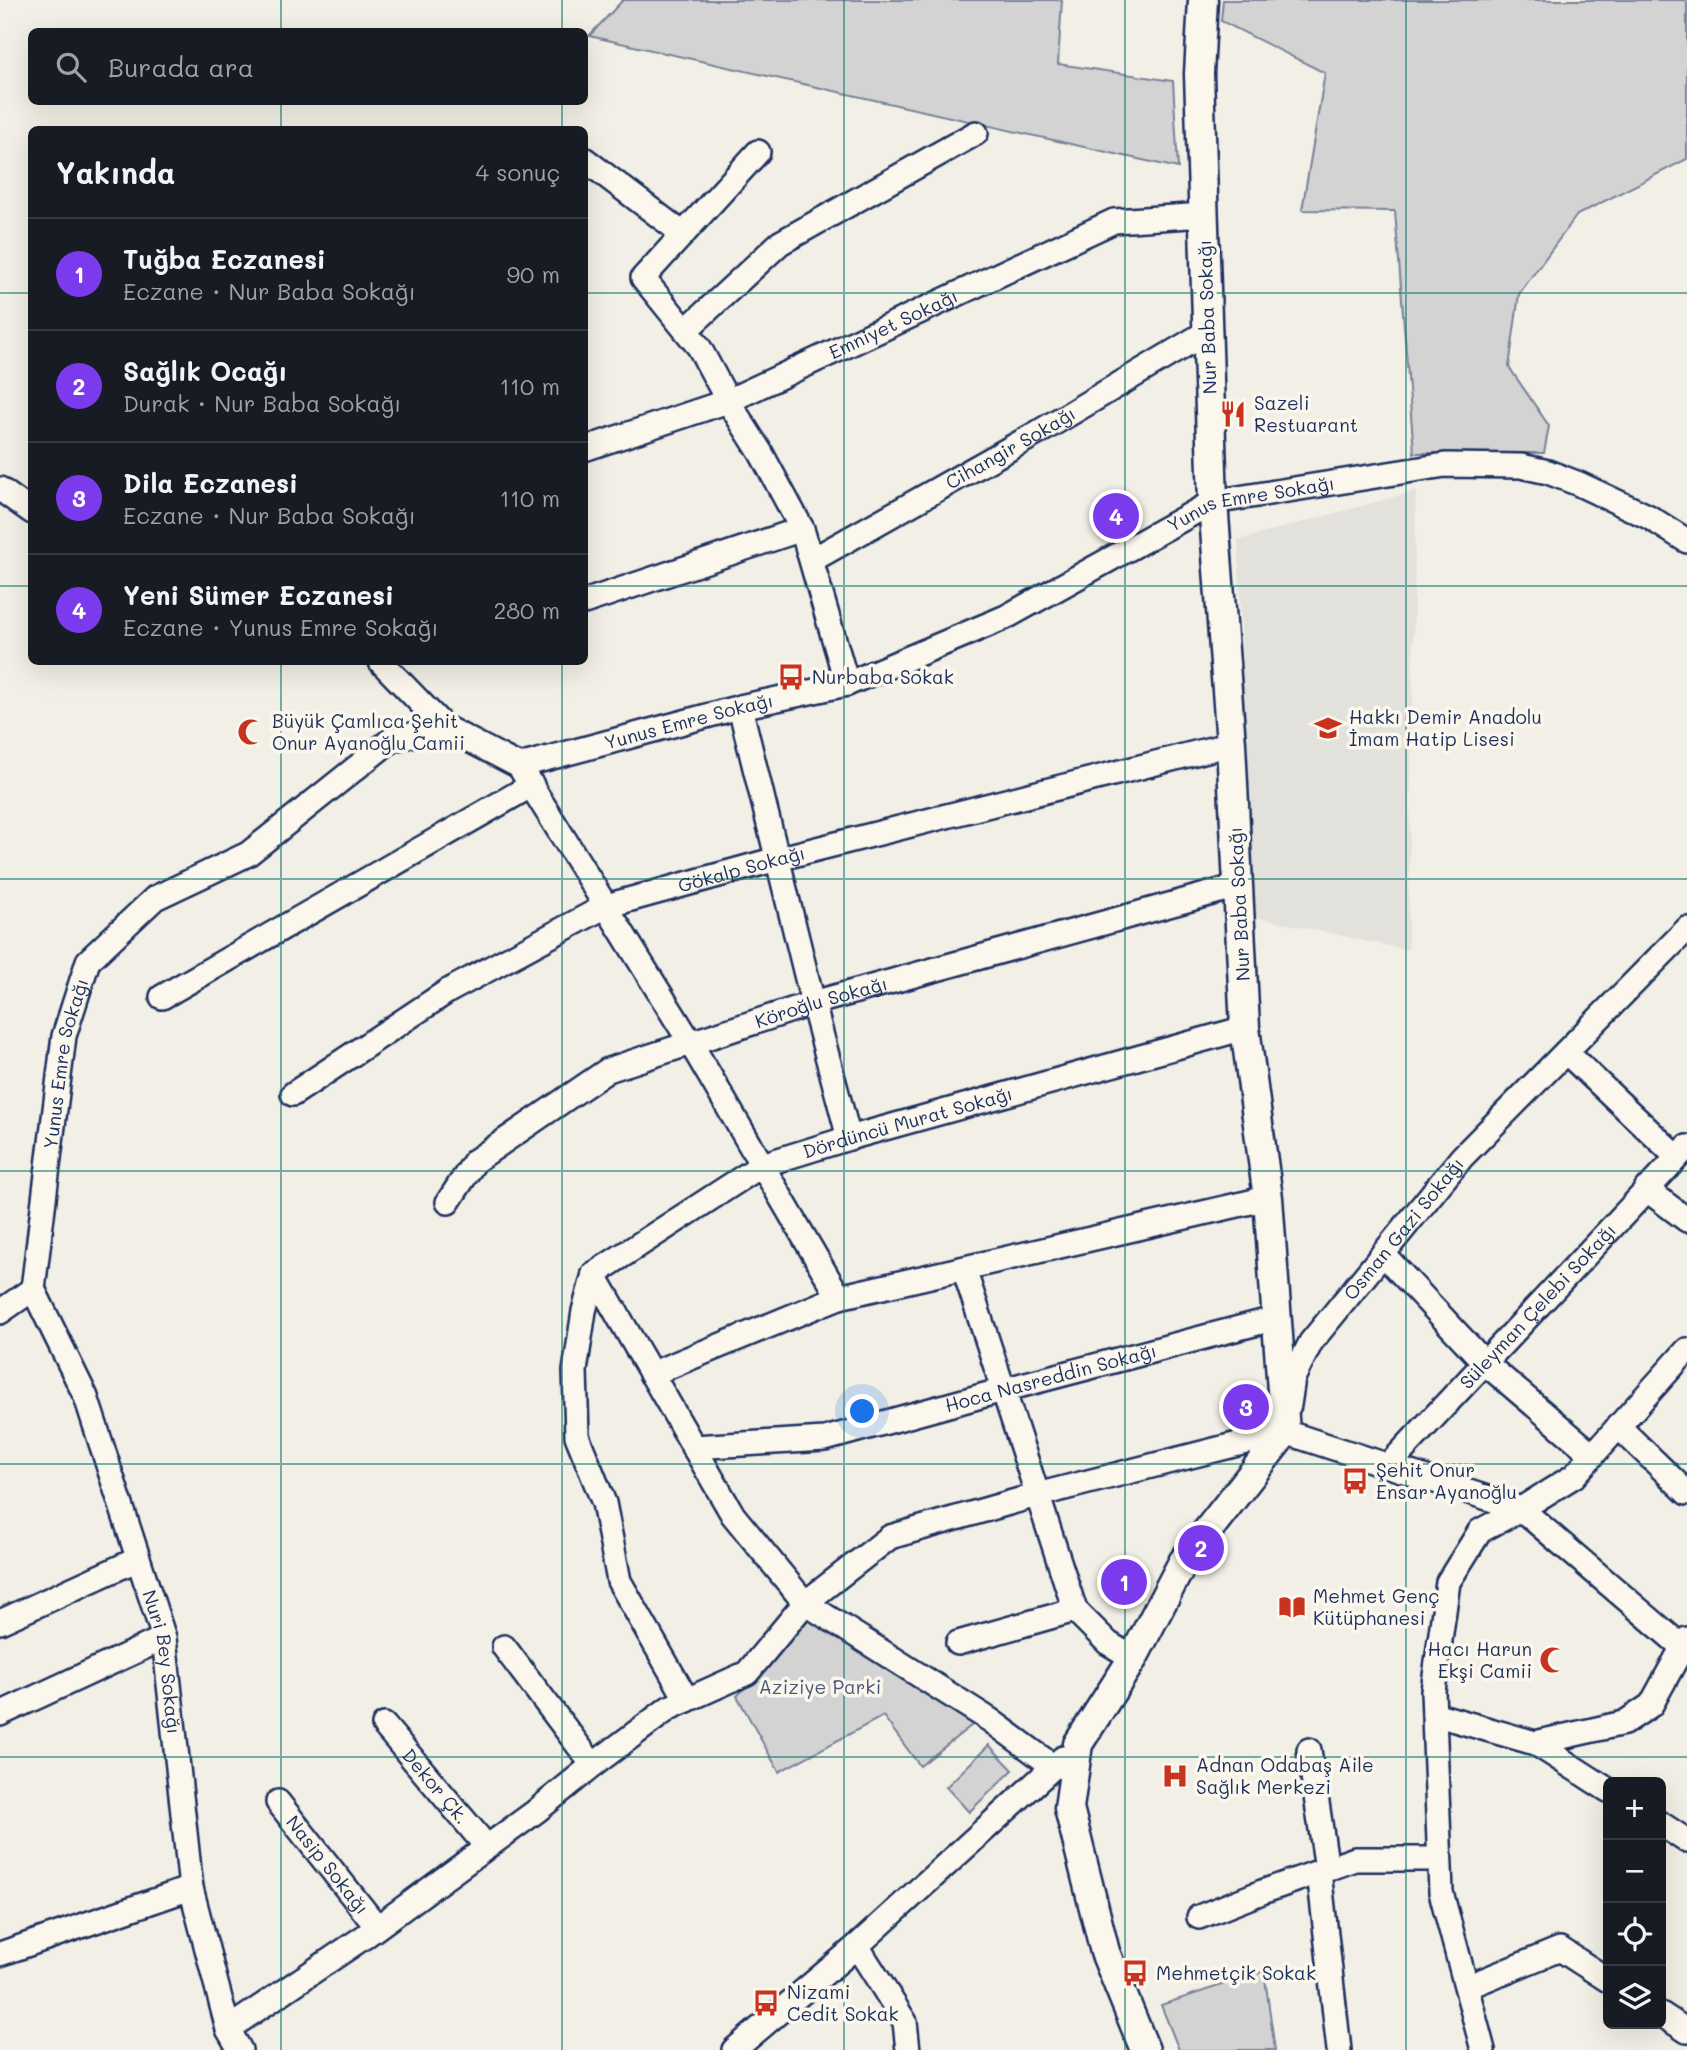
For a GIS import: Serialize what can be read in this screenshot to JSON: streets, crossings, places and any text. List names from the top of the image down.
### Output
{
  "streets": {
    "main road": ["Nur Baba Sokağı"],
    "street": [
      "Emniyet Sokağı",
      "Cihangir Sokağı",
      "Yunus Emre Sokağı",
      "Gökalp Sokağı",
      "Köroğlu Sokağı",
      "Dördüncü Murat Sokağı",
      "Osman Gazi Sokağı",
      "Süleyman Çelebi Sokağı",
      "Hoca Nasreddin Sokağı",
      "Nuri Bey Sokağı",
      "Dekor Çk.",
      "Nasip Sokağı"
    ]
  },
  "crossings": [
    ["Nur Baba Sokağı", "Emniyet Sokağı"],
    ["Nur Baba Sokağı", "Cihangir Sokağı"],
    ["Nur Baba Sokağı", "Yunus Emre Sokağı"],
    ["Nur Baba Sokağı", "Gökalp Sokağı"],
    ["Nur Baba Sokağı", "Köroğlu Sokağı"],
    ["Nur Baba Sokağı", "Dördüncü Murat Sokağı"],
    ["Nur Baba Sokağı", "Osman Gazi Sokağı"],
    ["Nur Baba Sokağı", "Hoca Nasreddin Sokağı"],
    ["Yunus Emre Sokağı", "Nuri Bey Sokağı"]
  ],
  "parks": ["Aziziye Parki"],
  "places": {
    "restaurant": ["Sazeli Restuarant"],
    "bus stop": [
      "Nurbaba Sokak",
      "Şehit Onur Ensar Ayanoğlu",
      "Mehmetçik Sokak",
      "Nizami Cedit Sokak"
    ],
    "school or university": ["Hakkı Demir Anadolu İmam Hatip Lisesi"],
    "mosque": ["Büyük Çamlıca Şehit Onur Ayanoğlu Camii", "Hacı Harun Ekşi Camii"],
    "library": ["Mehmet Genç Kütüphanesi"],
    "hospital": ["Adnan Odabaş Aile Sağlık Merkezi"]
  },
  "page": {
    "search": "Burada ara",
    "heading": ["Yakında", "4 sonuç"],
    "list": [
      {
        "mark": "1",
        "name": "Tuğba Eczanesi",
        "note": "Eczane · Nur Baba Sokağı",
        "value": "90 m"
      },
      {
        "mark": "2",
        "name": "Sağlık Ocağı",
        "note": "Durak · Nur Baba Sokağı",
        "value": "110 m"
      },
      {
        "mark": "3",
        "name": "Dila Eczanesi",
        "note": "Eczane · Nur Baba Sokağı",
        "value": "110 m"
      },
      {
        "mark": "4",
        "name": "Yeni Sümer Eczanesi",
        "note": "Eczane · Yunus Emre Sokağı",
        "value": "280 m"
      }
    ],
    "pins": [
      "4",
      "3",
      "2",
      "1"
    ],
    "map_buttons": ["+", "−"]
  }
}
